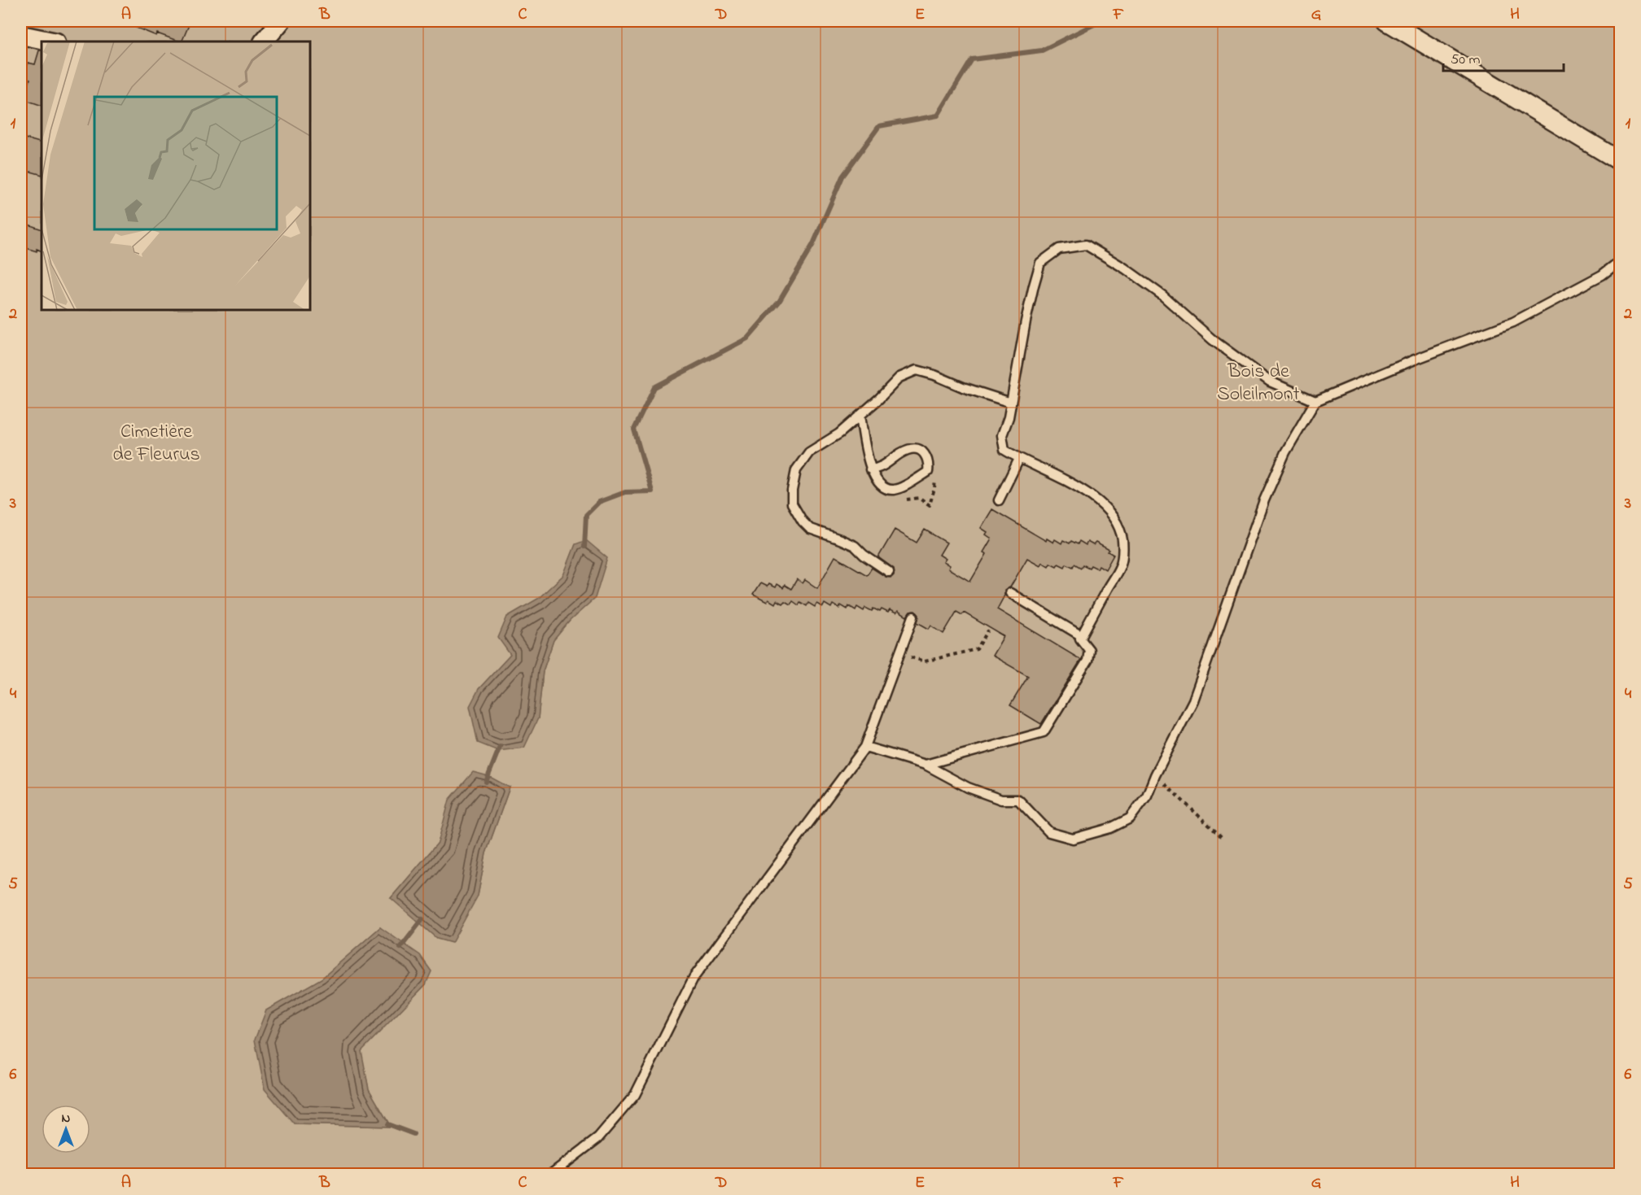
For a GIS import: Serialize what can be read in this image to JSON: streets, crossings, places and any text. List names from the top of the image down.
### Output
{
  "parks": ["Bois de Soleilmont", "Cimetière de Fleurus"],
  "scale_bar": "50 m",
  "north": "top",
  "grid": {
    "columns": [
      "A",
      "B",
      "C",
      "D",
      "E",
      "F",
      "G",
      "H"
    ],
    "rows": [
      "1",
      "2",
      "3",
      "4",
      "5",
      "6"
    ]
  }
}
